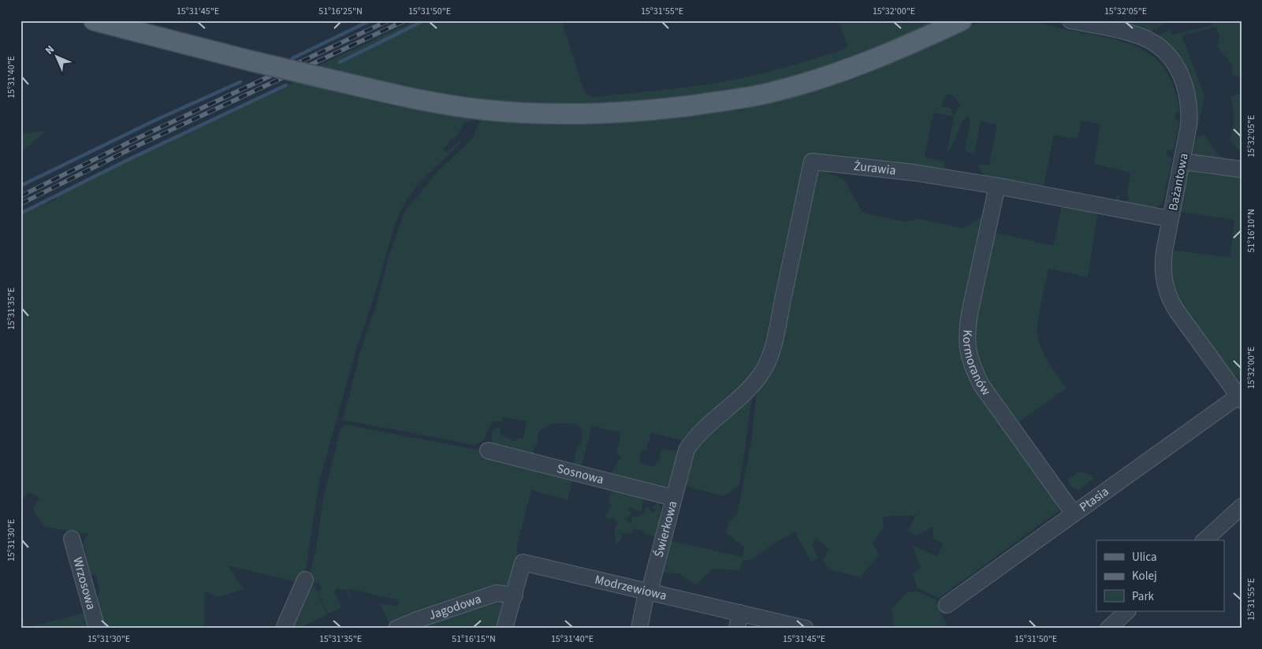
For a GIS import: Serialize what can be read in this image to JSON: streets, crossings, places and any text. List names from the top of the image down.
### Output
{
  "streets": {
    "street": [
      "Żurawia",
      "Bażantowa",
      "Kormoranów",
      "Sosnowa",
      "Ptasia",
      "Świerkowa",
      "Wrzosowa",
      "Modrzewiowa",
      "Jagodowa"
    ]
  },
  "crossings": [
    ["Żurawia", "Bażantowa"],
    ["Żurawia", "Kormoranów"],
    ["Żurawia", "Świerkowa"],
    ["Bażantowa", "Ptasia"],
    ["Kormoranów", "Ptasia"],
    ["Sosnowa", "Świerkowa"],
    ["Świerkowa", "Modrzewiowa"],
    ["Modrzewiowa", "Jagodowa"]
  ],
  "legend": ["Ulica", "Kolej", "Park"],
  "north": "top left",
  "coordinates": [
    "15°31'45\"E",
    "51°16'25\"N",
    "15°31'50\"E",
    "15°31'55\"E",
    "15°32'00\"E",
    "15°32'05\"E",
    "15°31'40\"E",
    "51°16'10\"N",
    "15°31'35\"E",
    "15°31'30\"E",
    "51°16'15\"N"
  ]
}
